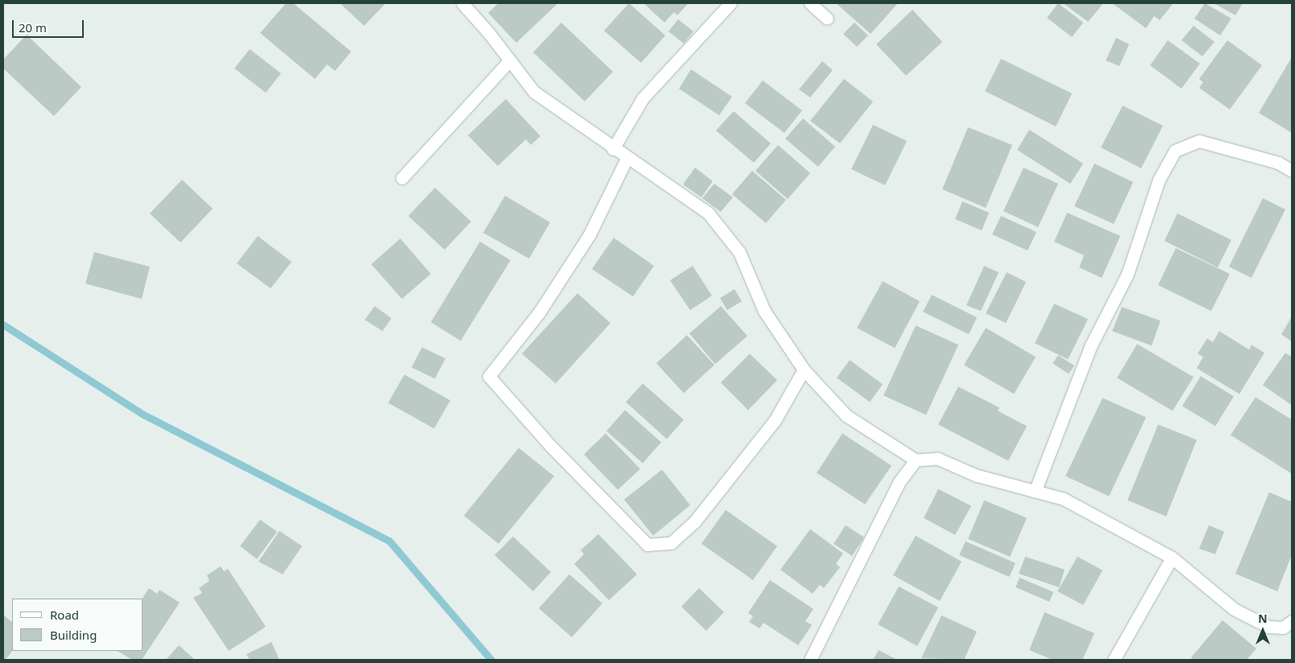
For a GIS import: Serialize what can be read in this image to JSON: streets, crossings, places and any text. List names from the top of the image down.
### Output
{
  "legend": ["Road", "Building"],
  "scale_bar": "20 m",
  "north": "top"
}
